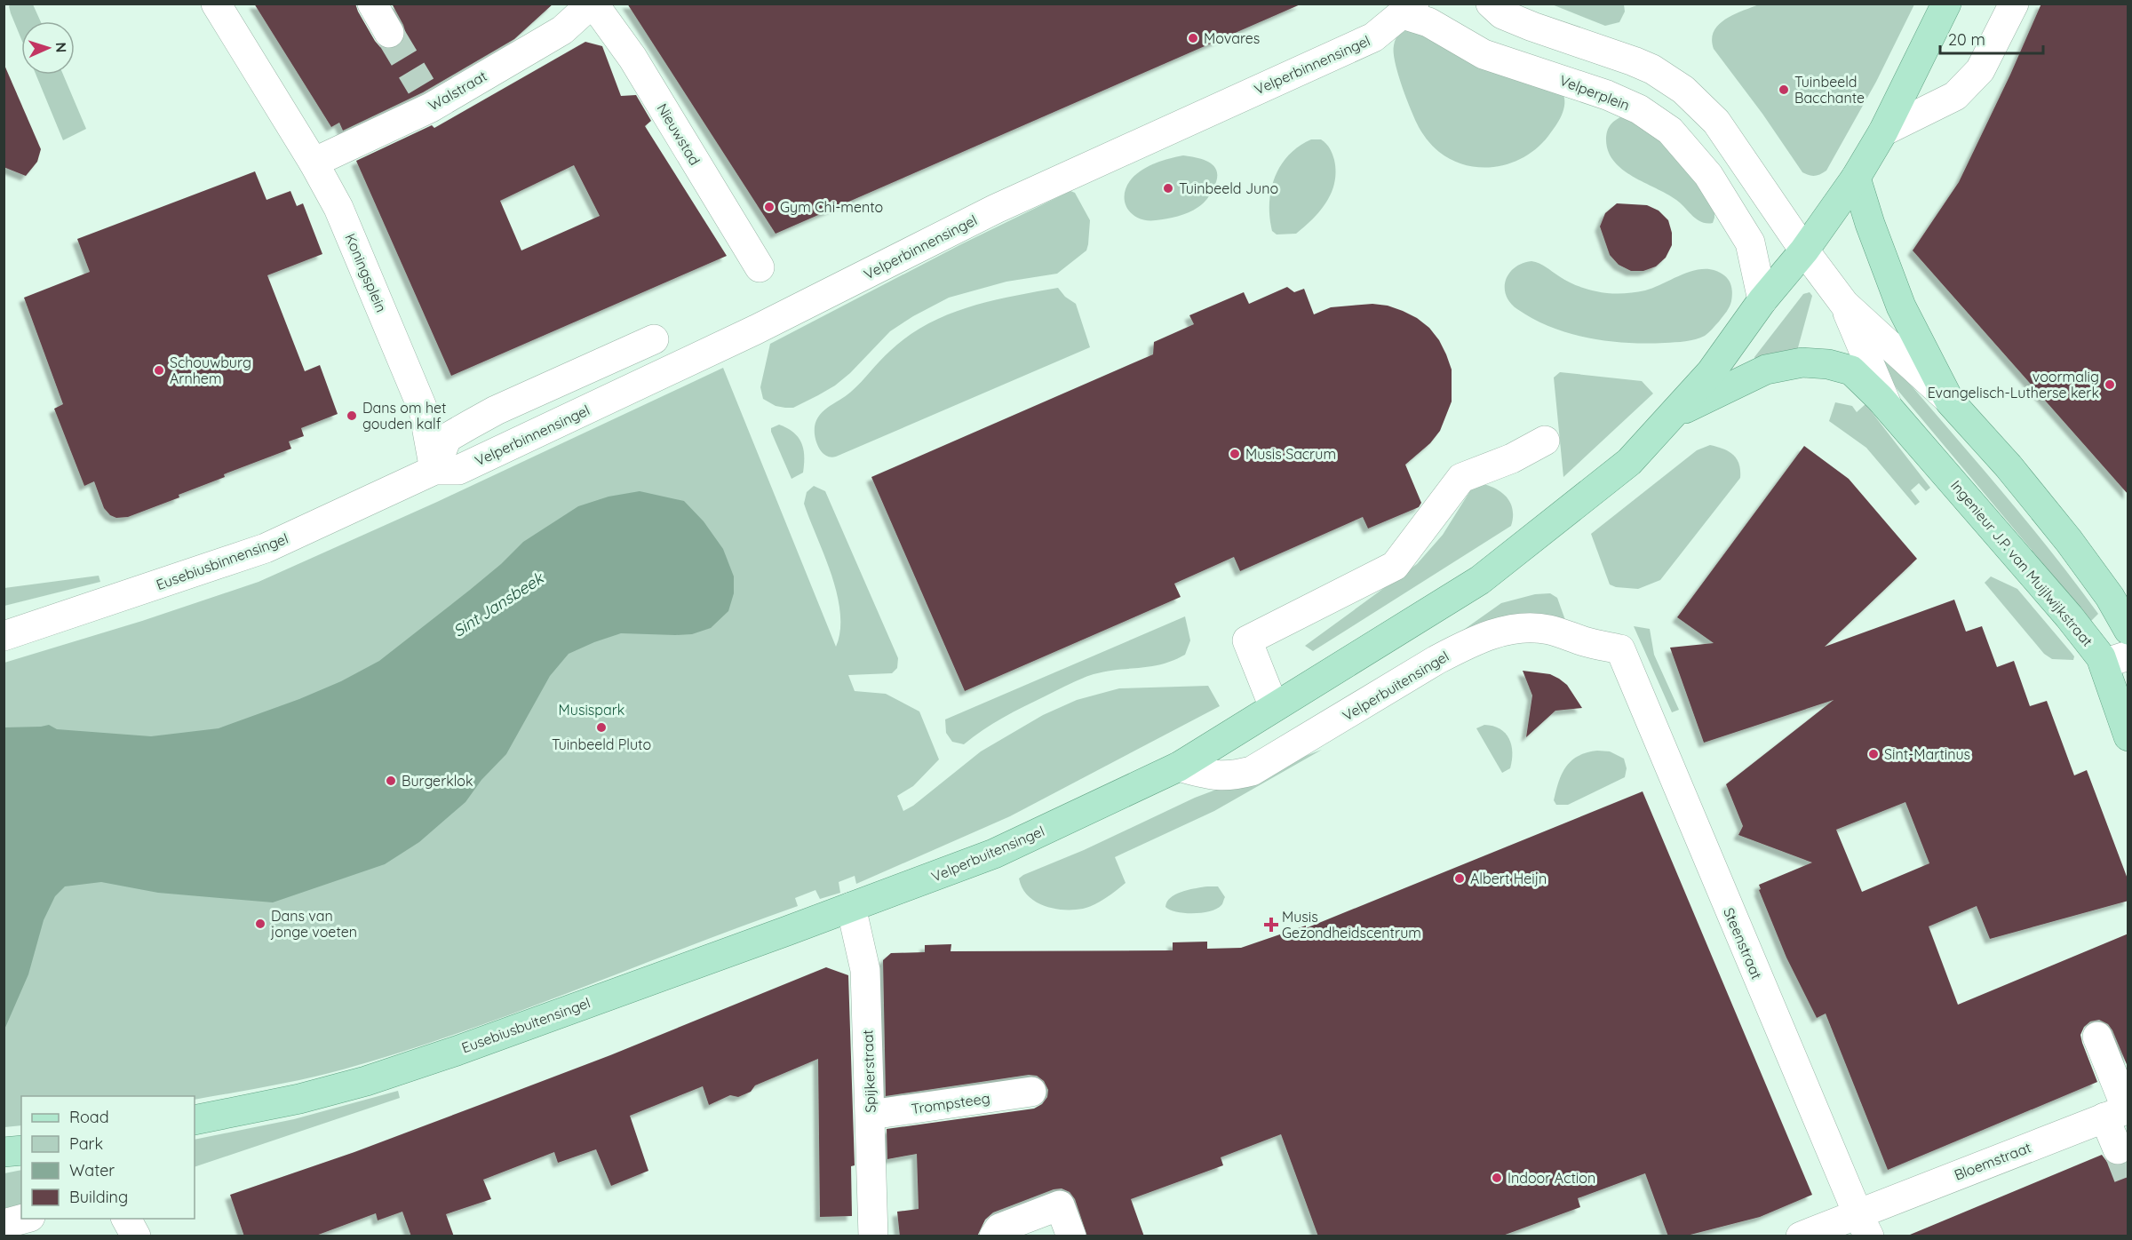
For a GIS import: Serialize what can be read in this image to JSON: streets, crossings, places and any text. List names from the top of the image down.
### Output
{
  "streets": {
    "main road": ["Ingenieur J.P. van Muijlwijkstraat", "Velperbuitensingel", "Eusebiusbuitensingel"],
    "street": [
      "Velperbinnensingel",
      "Walstraat",
      "Velperplein",
      "Nieuwstad",
      "Koningsplein",
      "Eusebiusbinnensingel",
      "Steenstraat",
      "Spijkerstraat",
      "Trompsteeg",
      "Bloemstraat"
    ]
  },
  "crossings": [
    ["Velperbinnensingel", "Velperplein"],
    ["Velperbinnensingel", "Koningsplein"],
    ["Velperbinnensingel", "Eusebiusbinnensingel"],
    ["Walstraat", "Nieuwstad"],
    ["Walstraat", "Koningsplein"],
    ["Koningsplein", "Eusebiusbinnensingel"],
    ["Ingenieur J.P. van Muijlwijkstraat", "Velperbuitensingel"],
    ["Velperbuitensingel", "Steenstraat"],
    ["Velperbuitensingel", "Eusebiusbuitensingel"],
    ["Velperbuitensingel", "Spijkerstraat"],
    ["Steenstraat", "Bloemstraat"],
    ["Eusebiusbuitensingel", "Spijkerstraat"],
    ["Spijkerstraat", "Trompsteeg"]
  ],
  "water": ["Sint Jansbeek"],
  "parks": ["Musispark"],
  "places": {
    "other": [
      "Movares",
      "Tuinbeeld Bacchante",
      "Tuinbeeld Juno",
      "Gym Chi-mento",
      "Schouwburg Arnhem",
      "voormalig Evangelisch-Lutherse kerk",
      "Dans om het gouden kalf",
      "Musis Sacrum",
      "Tuinbeeld Pluto",
      "Sint-Martinus",
      "Burgerklok",
      "Albert Heijn",
      "Dans van jonge voeten",
      "Indoor Action"
    ],
    "health": ["Musis Gezondheidscentrum"]
  },
  "legend": [
    "Road",
    "Park",
    "Water",
    "Building"
  ],
  "scale_bar": "20 m",
  "north": "right"
}
